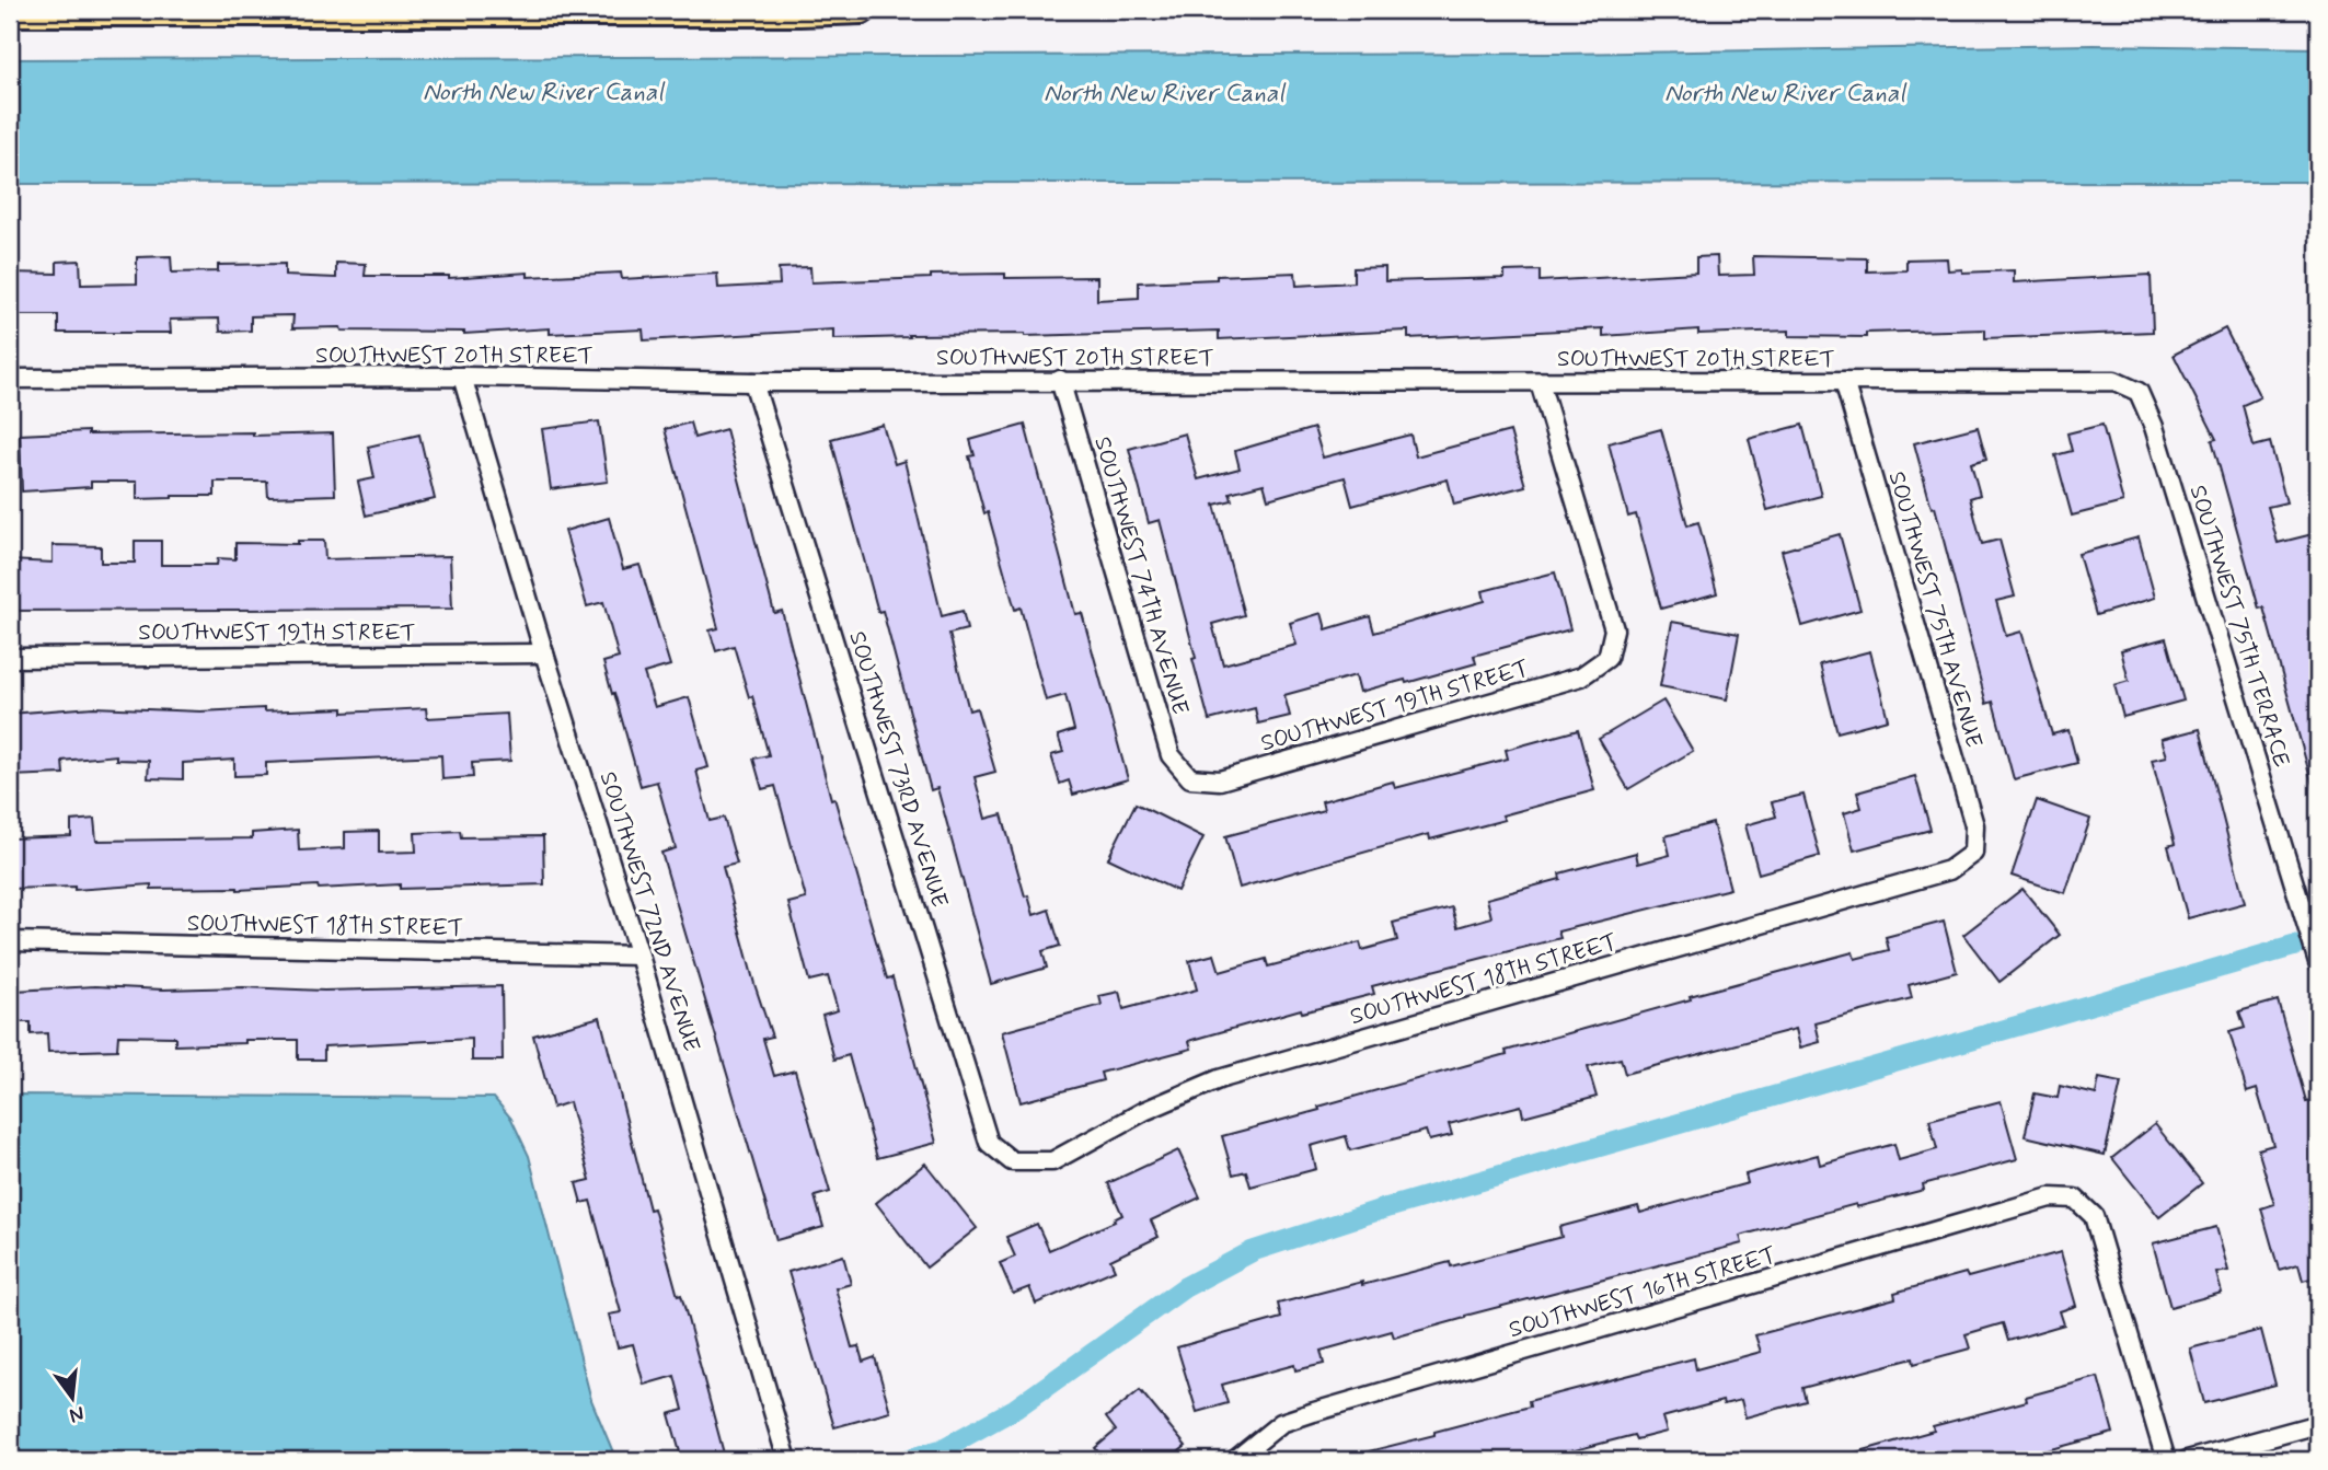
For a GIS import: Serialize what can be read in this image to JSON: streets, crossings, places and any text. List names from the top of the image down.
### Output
{
  "streets": {
    "street": [
      "SOUTHWEST 20TH STREET",
      "SOUTHWEST 74TH AVENUE",
      "SOUTHWEST 75TH AVENUE",
      "SOUTHWEST 75TH TERRACE",
      "SOUTHWEST 19TH STREET",
      "SOUTHWEST 73RD AVENUE",
      "SOUTHWEST 72ND AVENUE",
      "SOUTHWEST 18TH STREET",
      "SOUTHWEST 16TH STREET"
    ]
  },
  "crossings": [
    ["SOUTHWEST 20TH STREET", "SOUTHWEST 74TH AVENUE"],
    ["SOUTHWEST 20TH STREET", "SOUTHWEST 75TH AVENUE"],
    ["SOUTHWEST 20TH STREET", "SOUTHWEST 75TH TERRACE"],
    ["SOUTHWEST 20TH STREET", "SOUTHWEST 19TH STREET"],
    ["SOUTHWEST 20TH STREET", "SOUTHWEST 73RD AVENUE"],
    ["SOUTHWEST 20TH STREET", "SOUTHWEST 72ND AVENUE"],
    ["SOUTHWEST 74TH AVENUE", "SOUTHWEST 19TH STREET"],
    ["SOUTHWEST 75TH AVENUE", "SOUTHWEST 18TH STREET"],
    ["SOUTHWEST 19TH STREET", "SOUTHWEST 72ND AVENUE"],
    ["SOUTHWEST 73RD AVENUE", "SOUTHWEST 18TH STREET"],
    ["SOUTHWEST 72ND AVENUE", "SOUTHWEST 18TH STREET"]
  ],
  "water": ["North New River Canal"],
  "north": "bottom"
}
